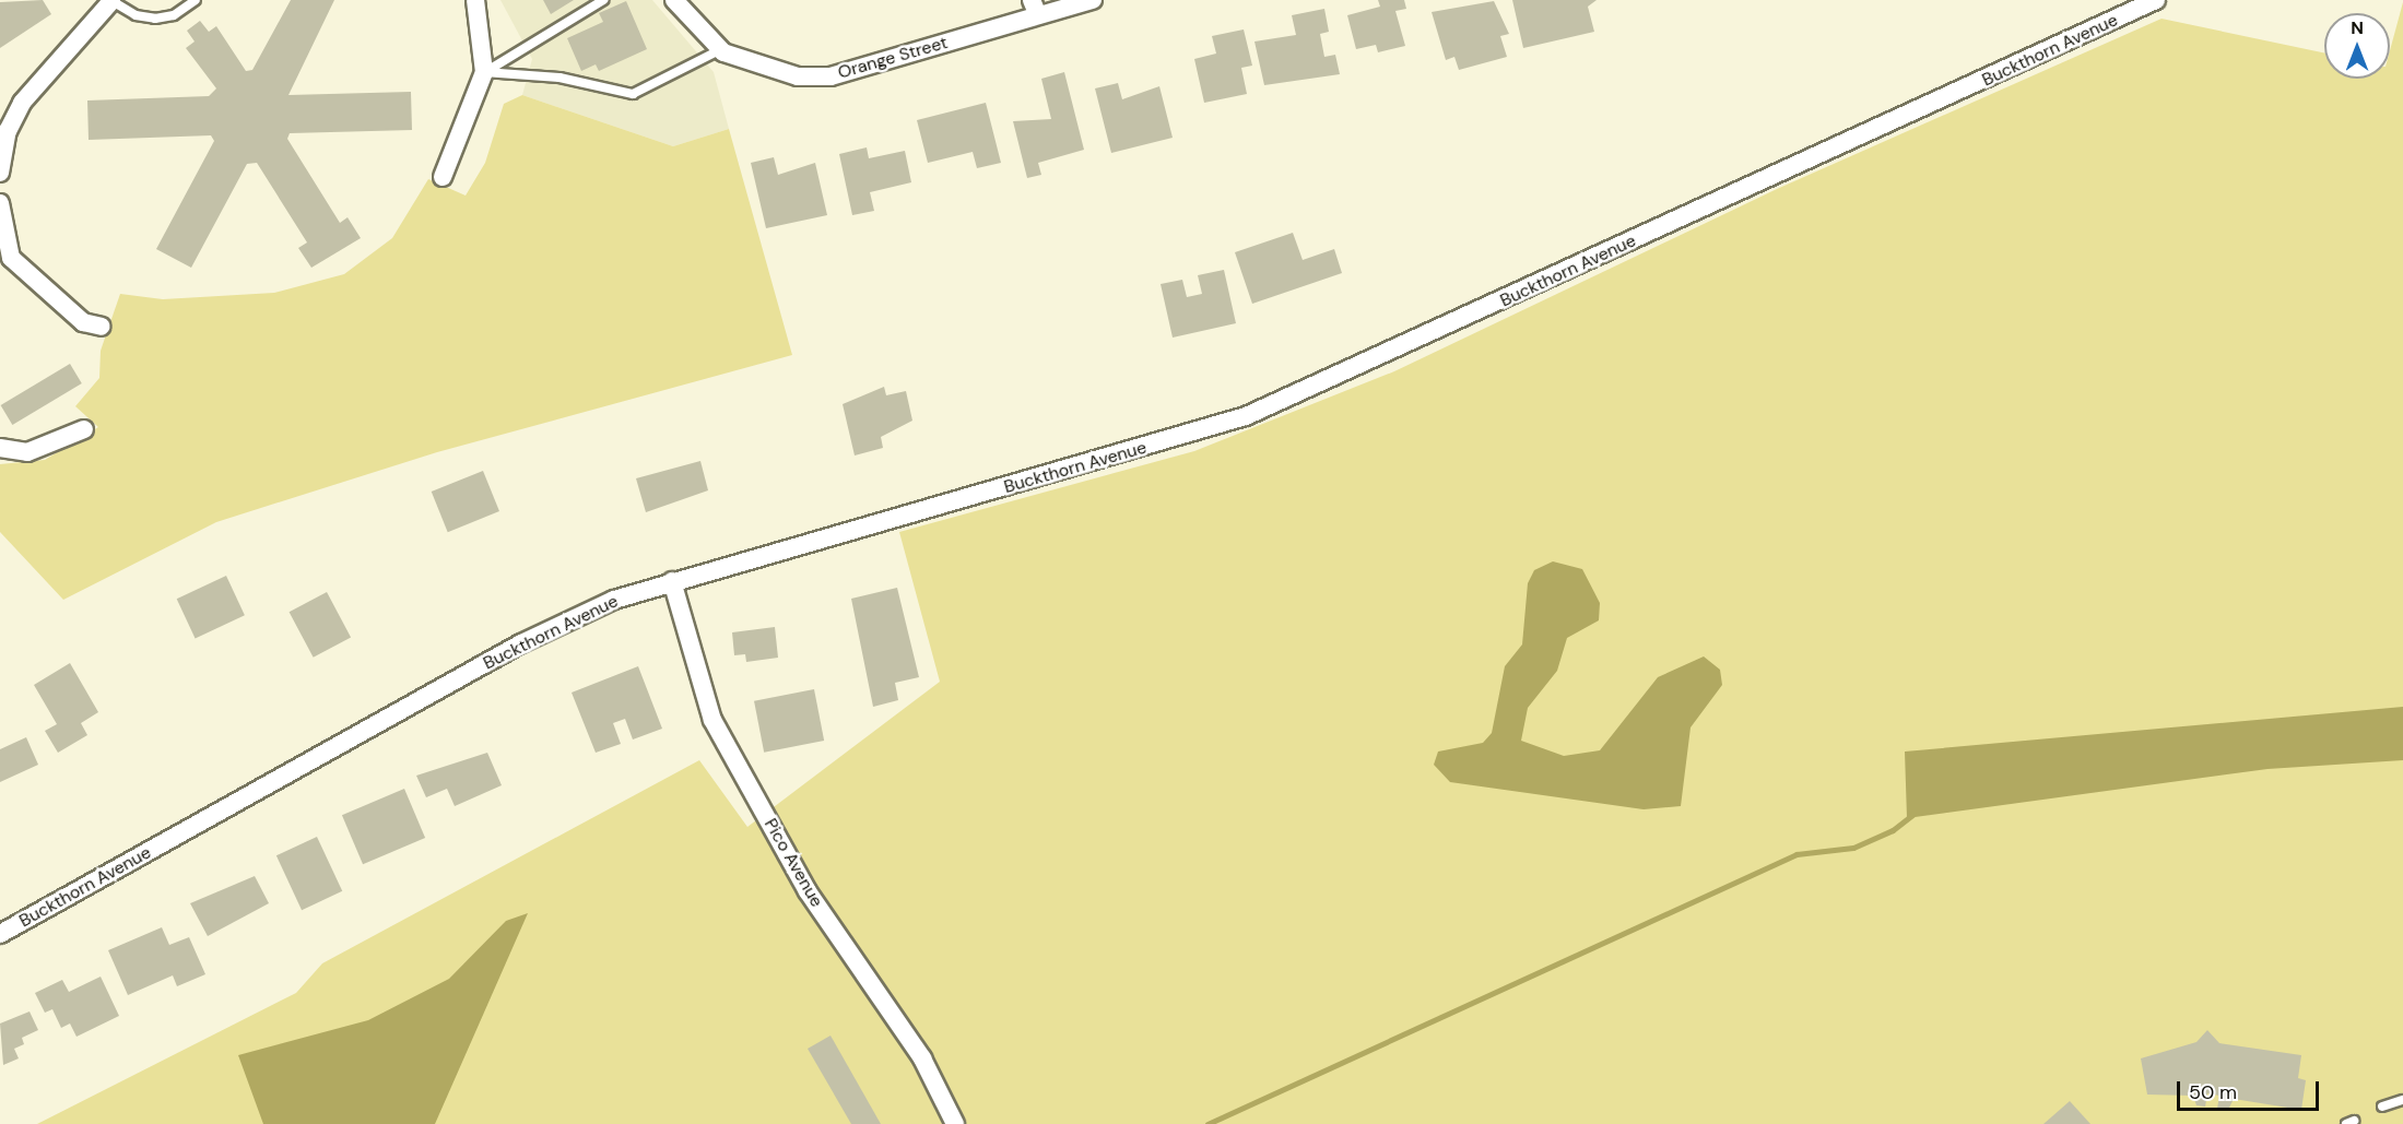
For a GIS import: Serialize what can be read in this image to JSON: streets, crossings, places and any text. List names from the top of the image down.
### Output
{
  "streets": {
    "street": ["Buckthorn Avenue", "Orange Street", "Pico Avenue"]
  },
  "crossings": [
    ["Buckthorn Avenue", "Pico Avenue"]
  ],
  "scale_bar": "50 m",
  "north": "top"
}
